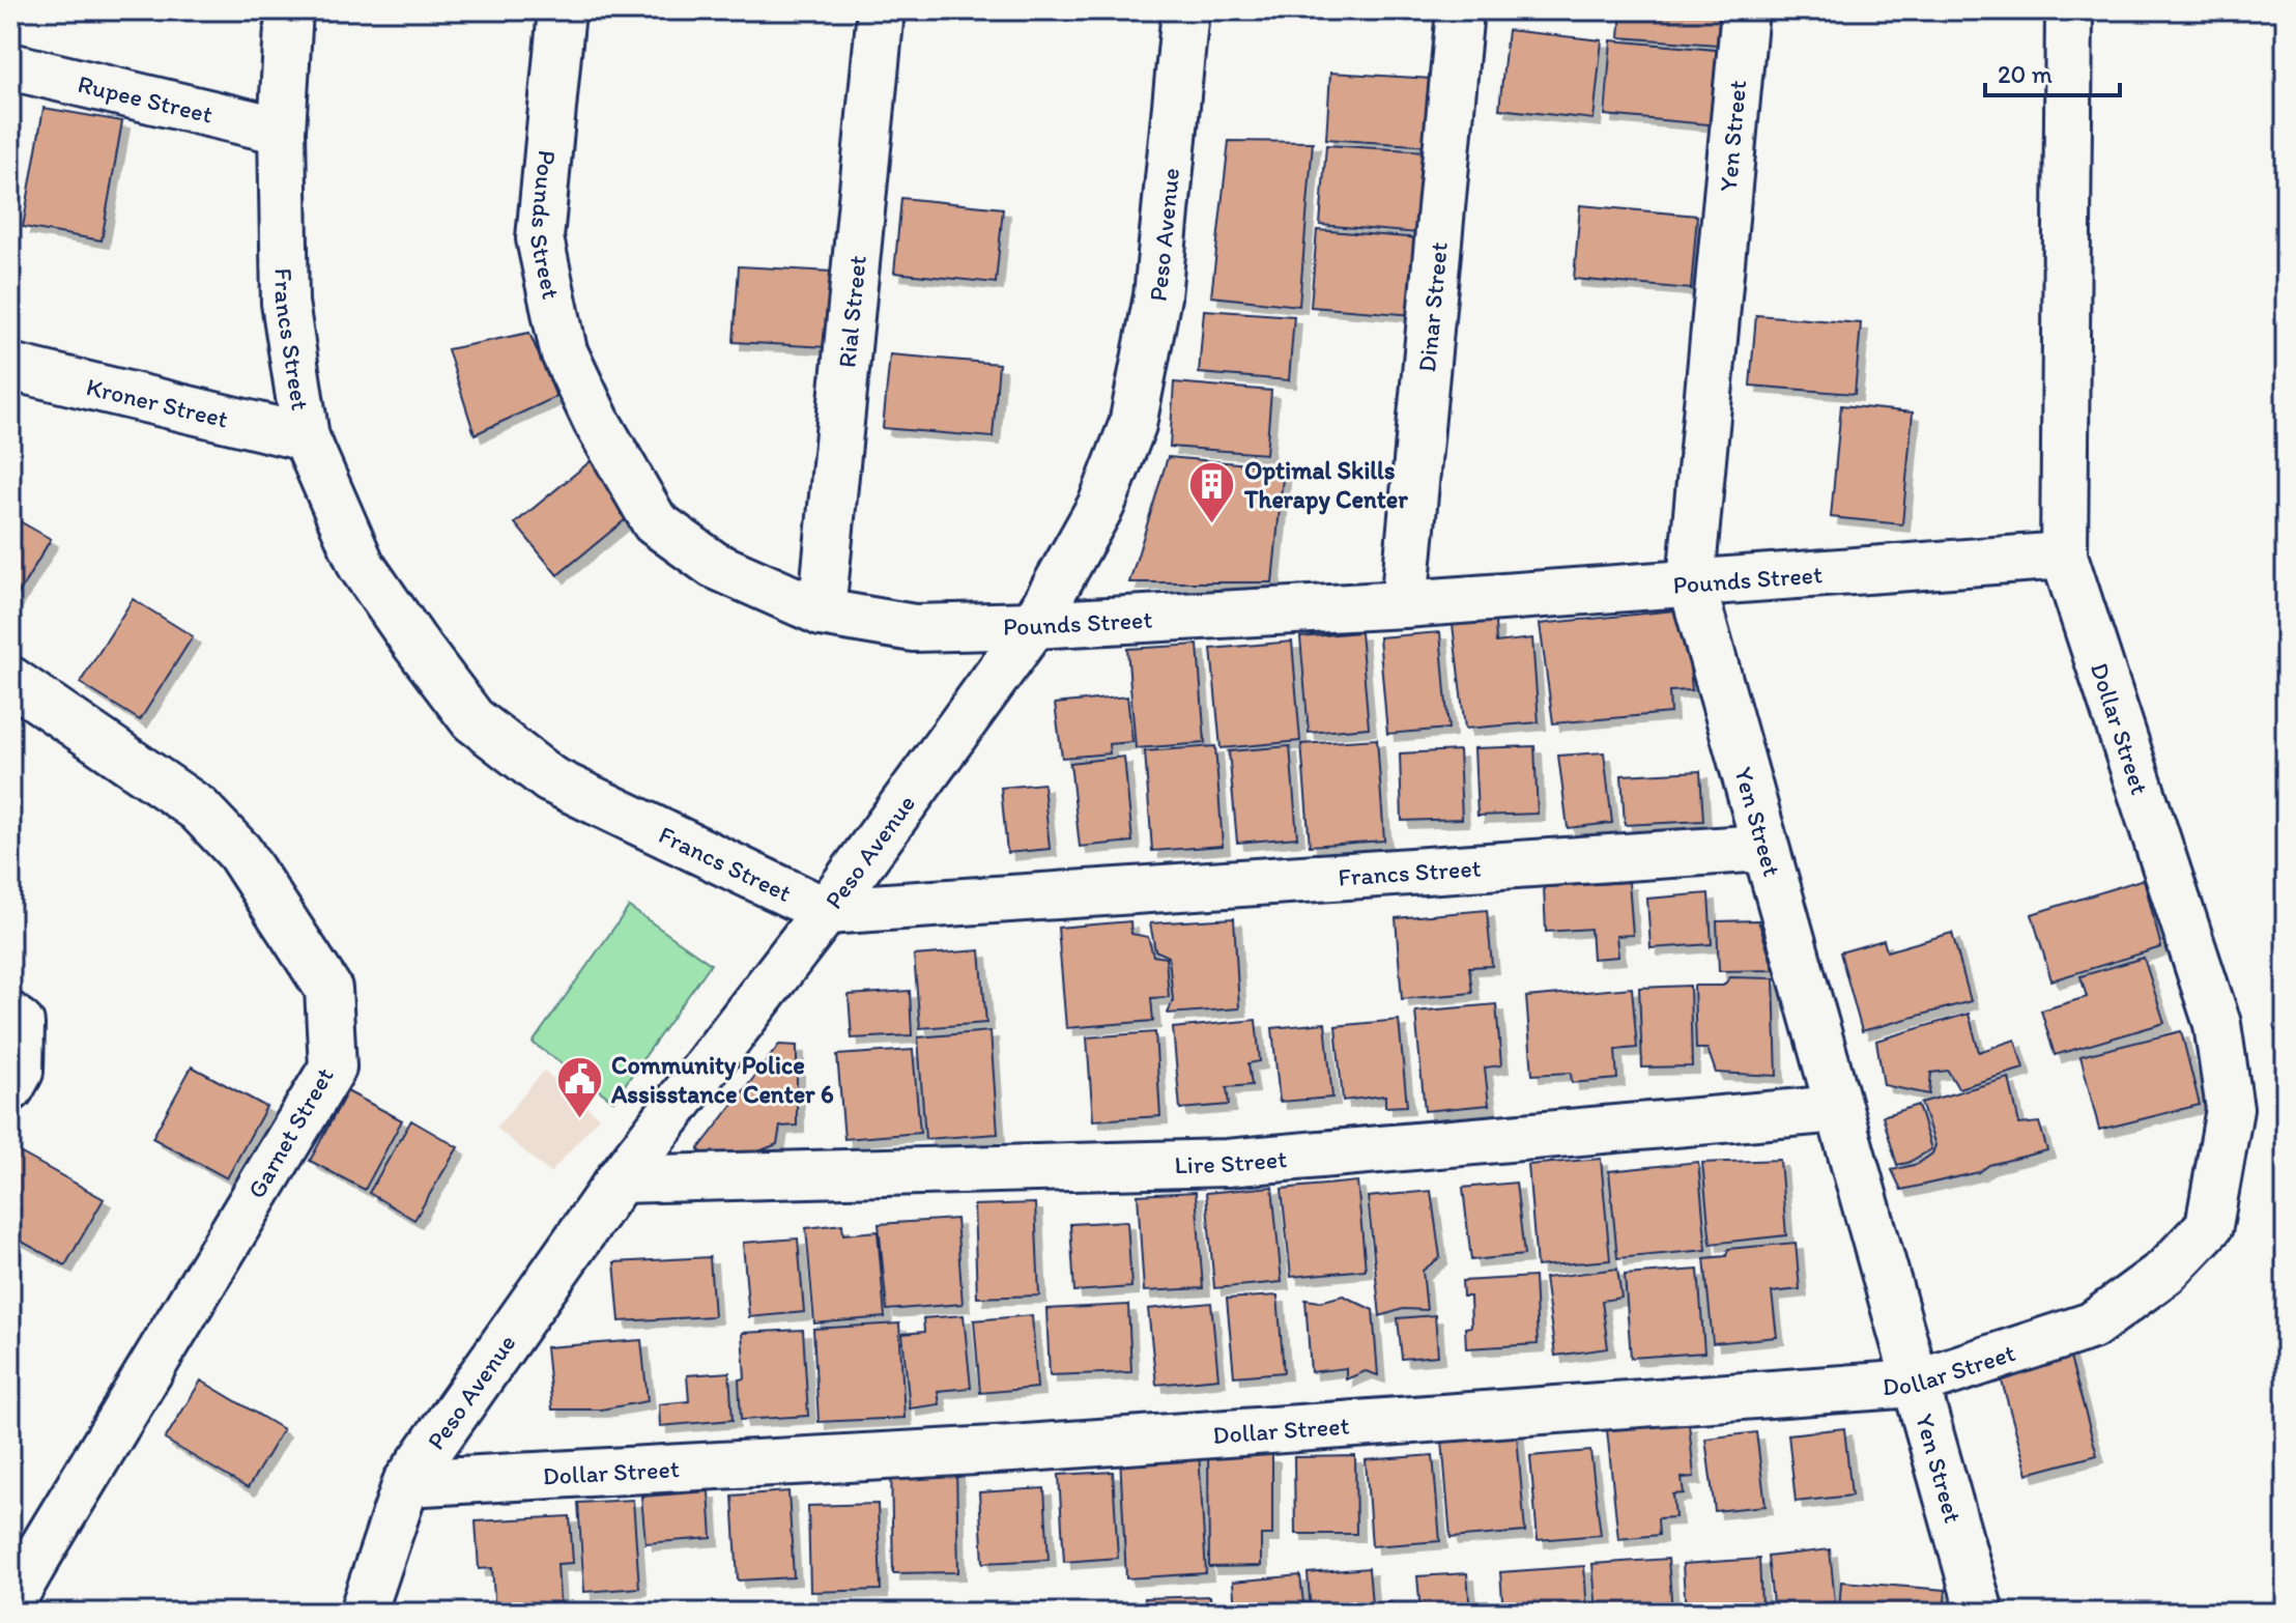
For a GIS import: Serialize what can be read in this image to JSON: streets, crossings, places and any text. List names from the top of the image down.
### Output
{
  "streets": {
    "street": [
      "Rupee Street",
      "Yen Street",
      "Pounds Street",
      "Peso Avenue",
      "Dinar Street",
      "Rial Street",
      "Francs Street",
      "Kroner Street",
      "Dollar Street",
      "Garnet Street",
      "Lire Street"
    ]
  },
  "crossings": [
    ["Rupee Street", "Francs Street"],
    ["Yen Street", "Pounds Street"],
    ["Yen Street", "Francs Street"],
    ["Yen Street", "Dollar Street"],
    ["Yen Street", "Lire Street"],
    ["Pounds Street", "Peso Avenue"],
    ["Pounds Street", "Dinar Street"],
    ["Pounds Street", "Rial Street"],
    ["Pounds Street", "Dollar Street"],
    ["Peso Avenue", "Francs Street"],
    ["Peso Avenue", "Dollar Street"],
    ["Peso Avenue", "Lire Street"],
    ["Francs Street", "Kroner Street"]
  ],
  "places": {
    "building": ["Optimal Skills Therapy Center"],
    "public building": ["Community Police Assisstance Center 6"]
  },
  "scale_bar": "20 m"
}
